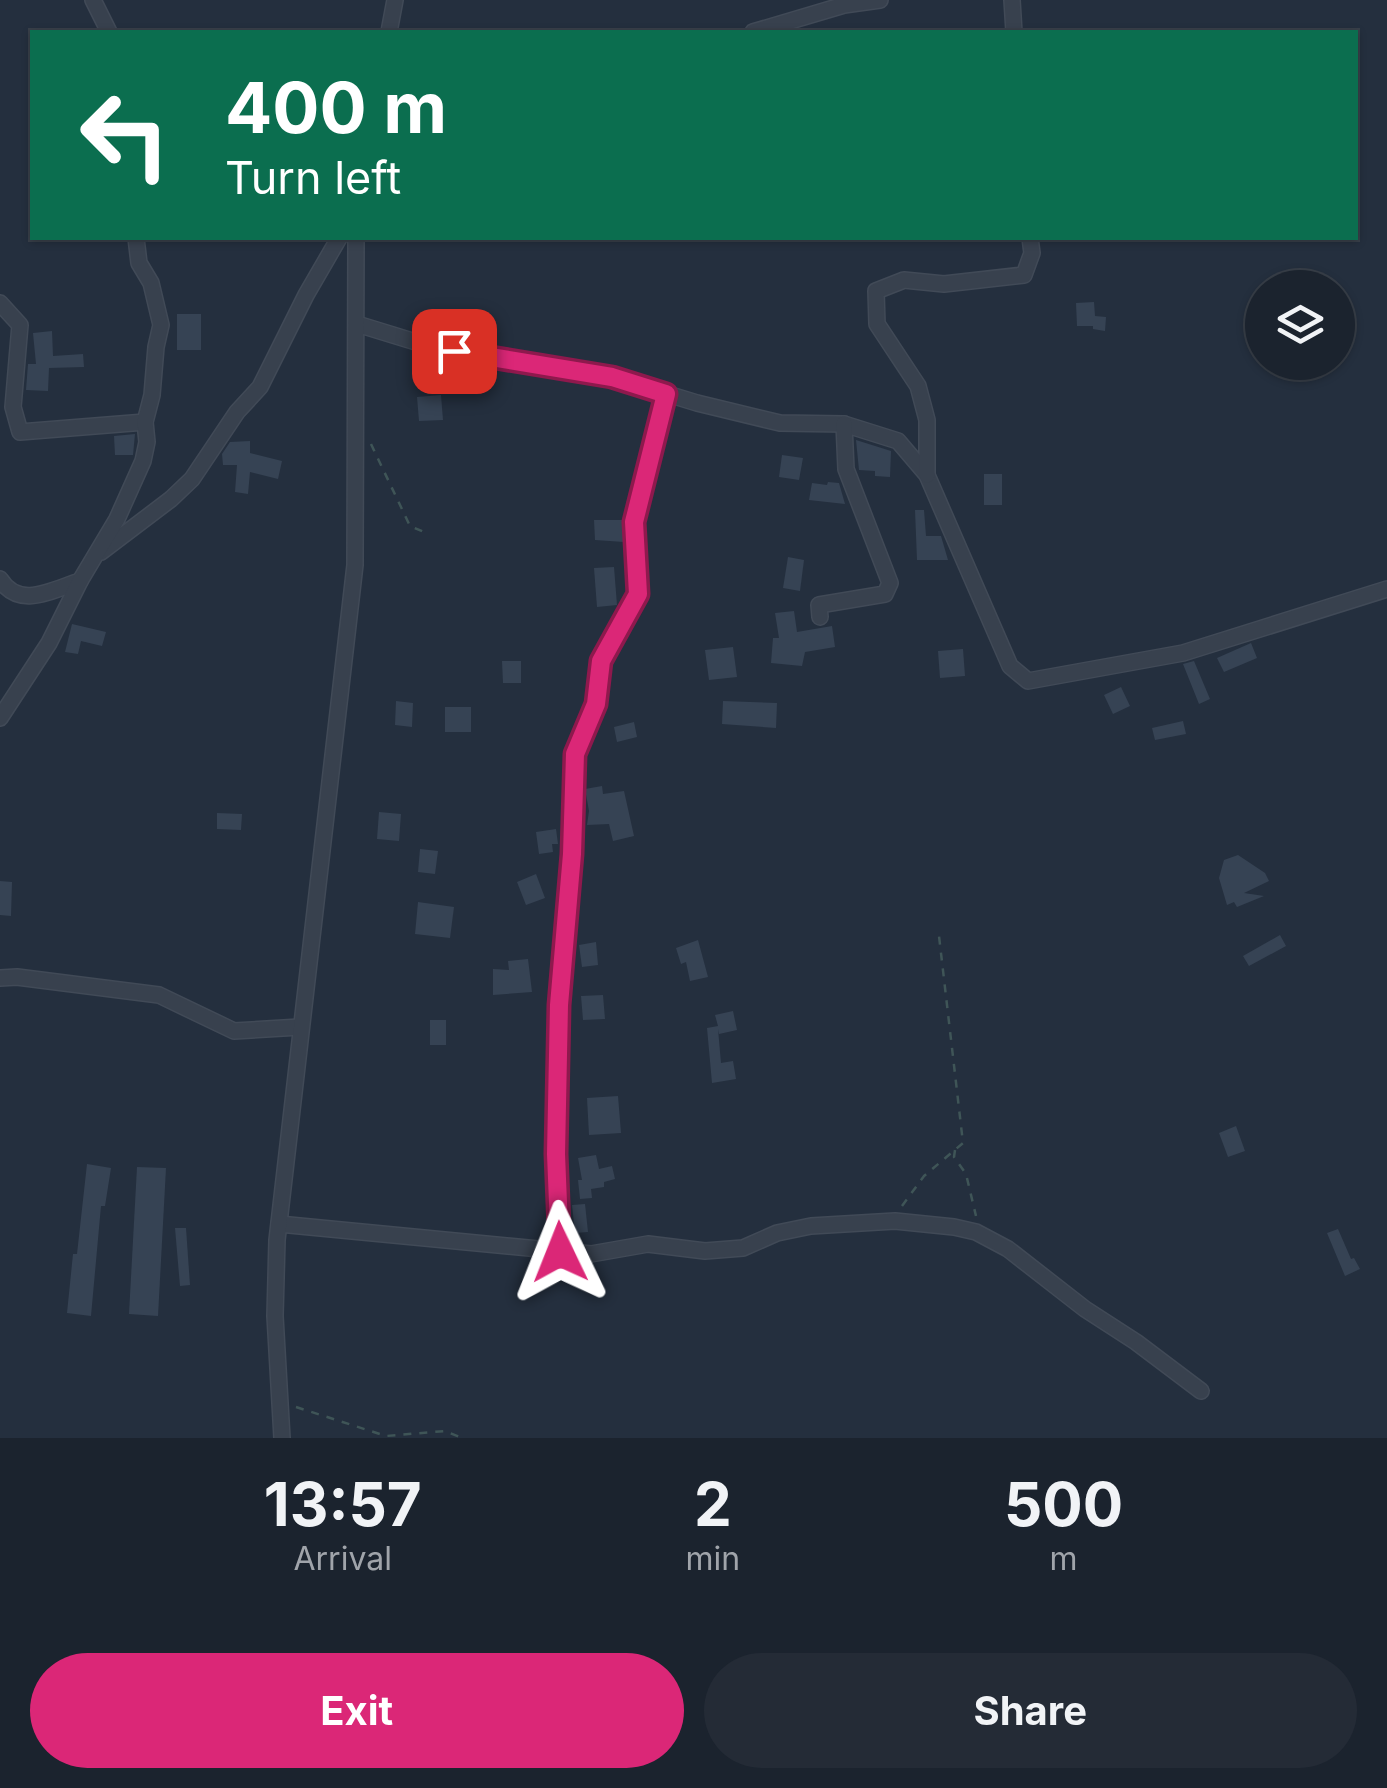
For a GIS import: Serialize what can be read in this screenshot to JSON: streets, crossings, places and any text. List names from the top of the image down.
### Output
{
  "page": {
    "turn": ["400 m", "Turn left"],
    "eta": [
      "13:57",
      "Arrival",
      "2",
      "min",
      "500",
      "m"
    ],
    "buttons": ["Exit", "Share"]
  }
}
